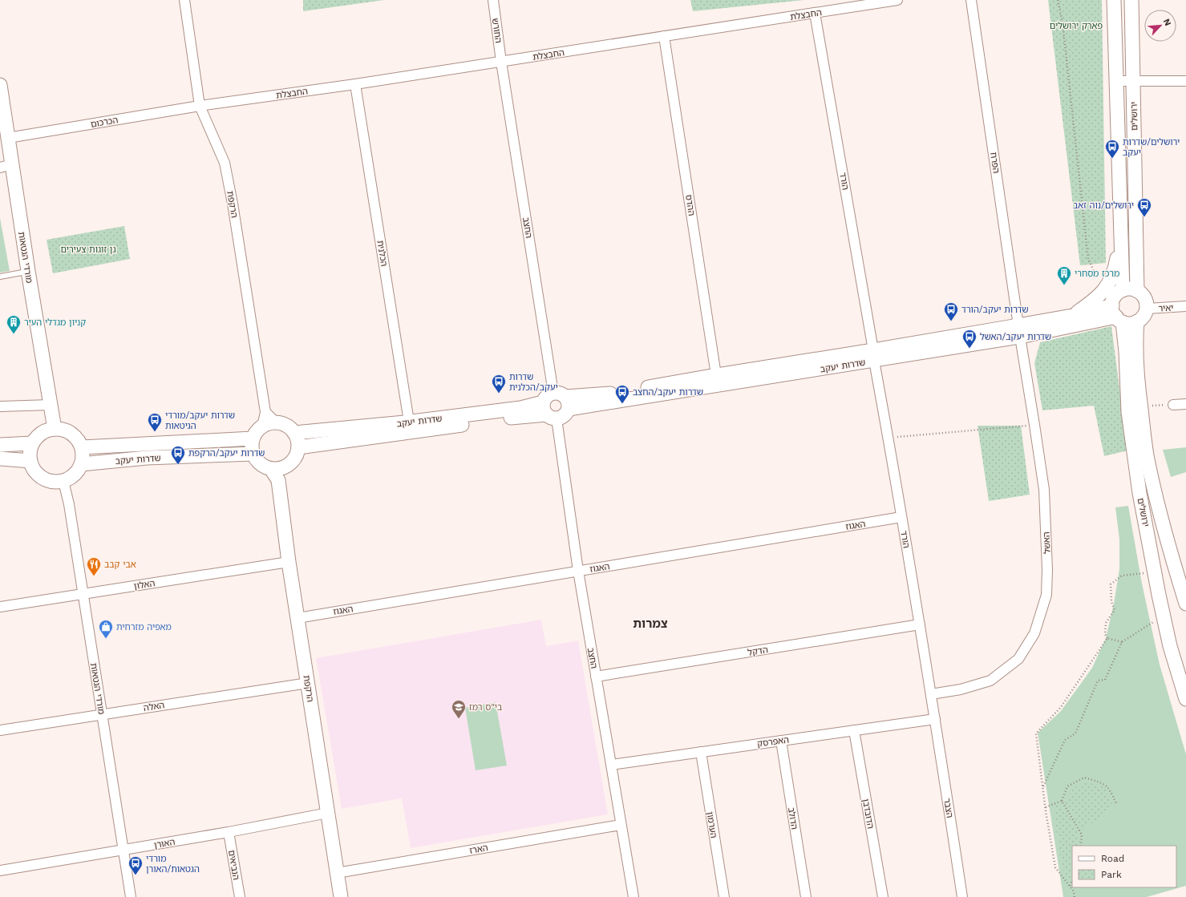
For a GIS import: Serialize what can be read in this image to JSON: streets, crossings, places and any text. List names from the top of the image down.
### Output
{
  "streets": {
    "street": [
      "החבצלת",
      "החורש",
      "ירושלים",
      "הכרכום",
      "הפרח",
      "הורד",
      "הרקפת",
      "ההדס",
      "החצב",
      "הכלנית",
      "מורדי הגטאות",
      "יאיר",
      "שדרות יעקב",
      "האגוז",
      "האשל",
      "האלון",
      "הדקל",
      "האלה",
      "האפרסק",
      "הצבר",
      "הדובדבן",
      "הדולב",
      "הערמון",
      "האורן",
      "הארז",
      "הנביאים"
    ]
  },
  "crossings": [
    ["החבצלת", "החורש"],
    ["החבצלת", "הכרכום"],
    ["החבצלת", "הורד"],
    ["החבצלת", "הרקפת"],
    ["החבצלת", "ההדס"],
    ["החבצלת", "החצב"],
    ["החבצלת", "הכלנית"],
    ["החורש", "החצב"],
    ["ירושלים", "יאיר"],
    ["ירושלים", "שדרות יעקב"],
    ["הכרכום", "הרקפת"],
    ["הכרכום", "מורדי הגטאות"],
    ["הפרח", "שדרות יעקב"],
    ["הפרח", "האשל"],
    ["הורד", "שדרות יעקב"],
    ["הורד", "האגוז"],
    ["הורד", "האשל"],
    ["הורד", "הדקל"],
    ["הורד", "האפרסק"],
    ["הורד", "הצבר"],
    ["הרקפת", "שדרות יעקב"],
    ["הרקפת", "האגוז"],
    ["הרקפת", "האלון"],
    ["הרקפת", "האלה"],
    ["הרקפת", "האורן"],
    ["הרקפת", "הארז"],
    ["ההדס", "שדרות יעקב"],
    ["החצב", "שדרות יעקב"],
    ["החצב", "האגוז"],
    ["החצב", "הדקל"],
    ["החצב", "האפרסק"],
    ["החצב", "הארז"],
    ["הכלנית", "שדרות יעקב"],
    ["מורדי הגטאות", "שדרות יעקב"],
    ["מורדי הגטאות", "האלון"],
    ["מורדי הגטאות", "האלה"],
    ["מורדי הגטאות", "האורן"],
    ["יאיר", "שדרות יעקב"],
    ["שדרות יעקב", "האשל"],
    ["האפרסק", "הצבר"],
    ["האפרסק", "הדובדבן"],
    ["האפרסק", "הדולב"],
    ["האפרסק", "הערמון"],
    ["האורן", "הנביאים"]
  ],
  "districts": ["צמרות"],
  "parks": ["פארק ירושלים", "גן זוגות צעירים"],
  "places": {
    "bus stop": [
      "ירושלים/שדרות יעקב",
      "ירושלים/נוה זאב",
      "שדרות יעקב/הורד",
      "שדרות יעקב/האשל",
      "שדרות יעקב/הכלנית",
      "שדרות יעקב/החצב",
      "שדרות יעקב/מורדי הגיטאות",
      "שדרות יעקב/הרקפת",
      "מורדי הגטאות/האורן"
    ],
    "building": ["מרכז מסחרי", "קניון מגדלי העיר"],
    "restaurant": ["אבי קבב"],
    "shop": ["מאפיה מזרחית"],
    "school or university": ["בי\"ס רמז"]
  },
  "legend": ["Road", "Park"],
  "north": "top right"
}
